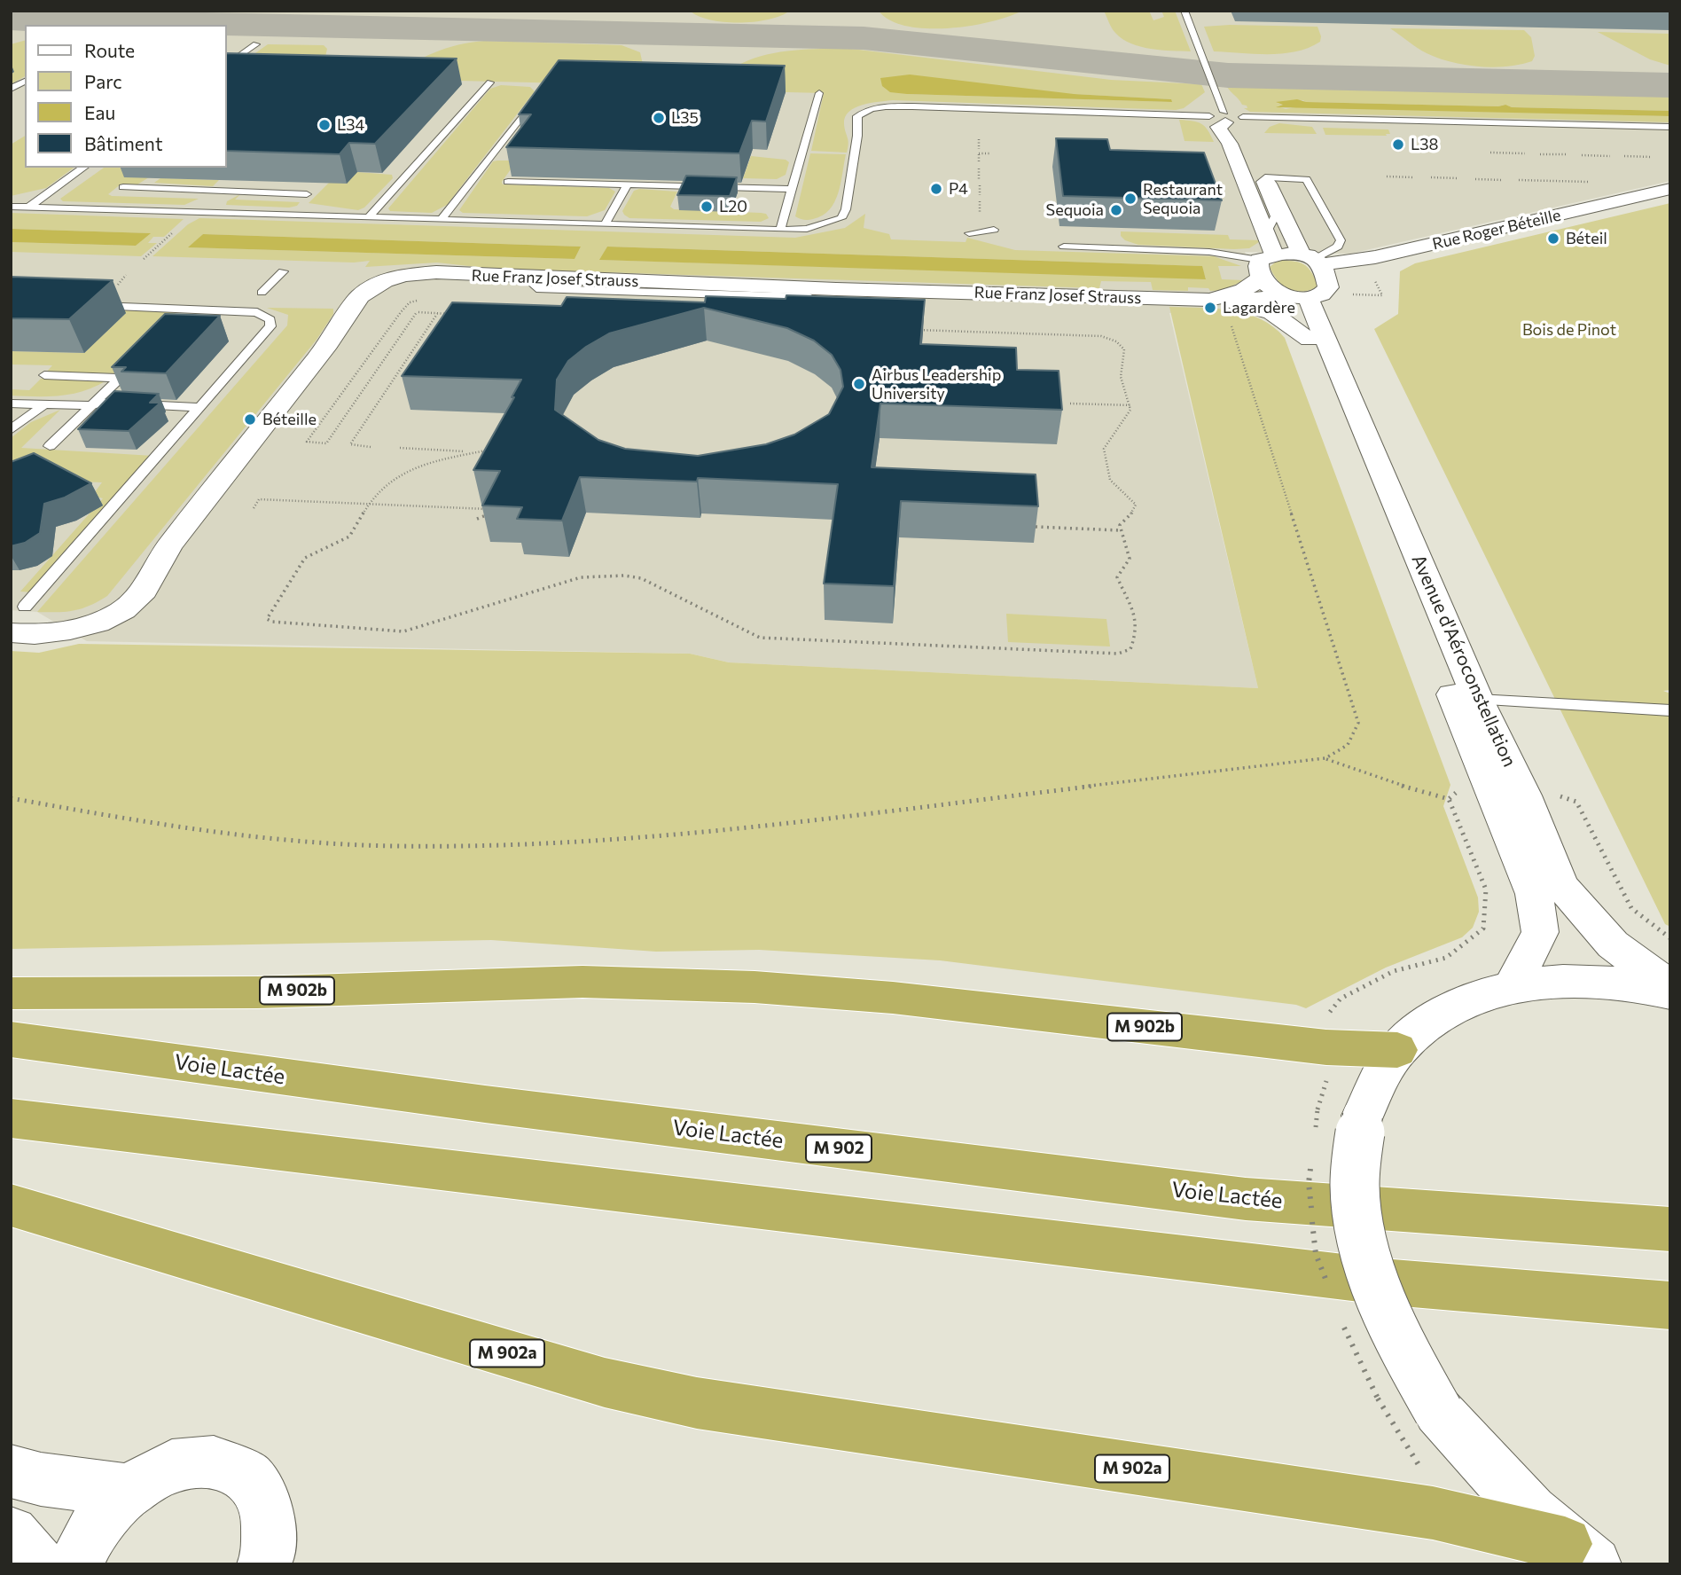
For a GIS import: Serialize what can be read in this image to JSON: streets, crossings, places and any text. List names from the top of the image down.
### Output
{
  "streets": {
    "highway": [
      "M 902b",
      "Voie Lactée",
      "M 902",
      "M 902a"
    ],
    "street": ["Rue Roger Béteille", "Rue Franz Josef Strauss", "Avenue d'Aéroconstellation"]
  },
  "crossings": [
    ["Rue Roger Béteille", "Rue Franz Josef Strauss"]
  ],
  "parks": ["Bois de Pinot"],
  "places": [
    "L35",
    "L34",
    "L38",
    "P4",
    "Restaurant Sequoia",
    "L20",
    "Sequoia",
    "Béteil",
    "Lagardère",
    "Airbus Leadership University",
    "Béteille"
  ],
  "legend": [
    "Route",
    "Parc",
    "Eau",
    "Bâtiment"
  ]
}
